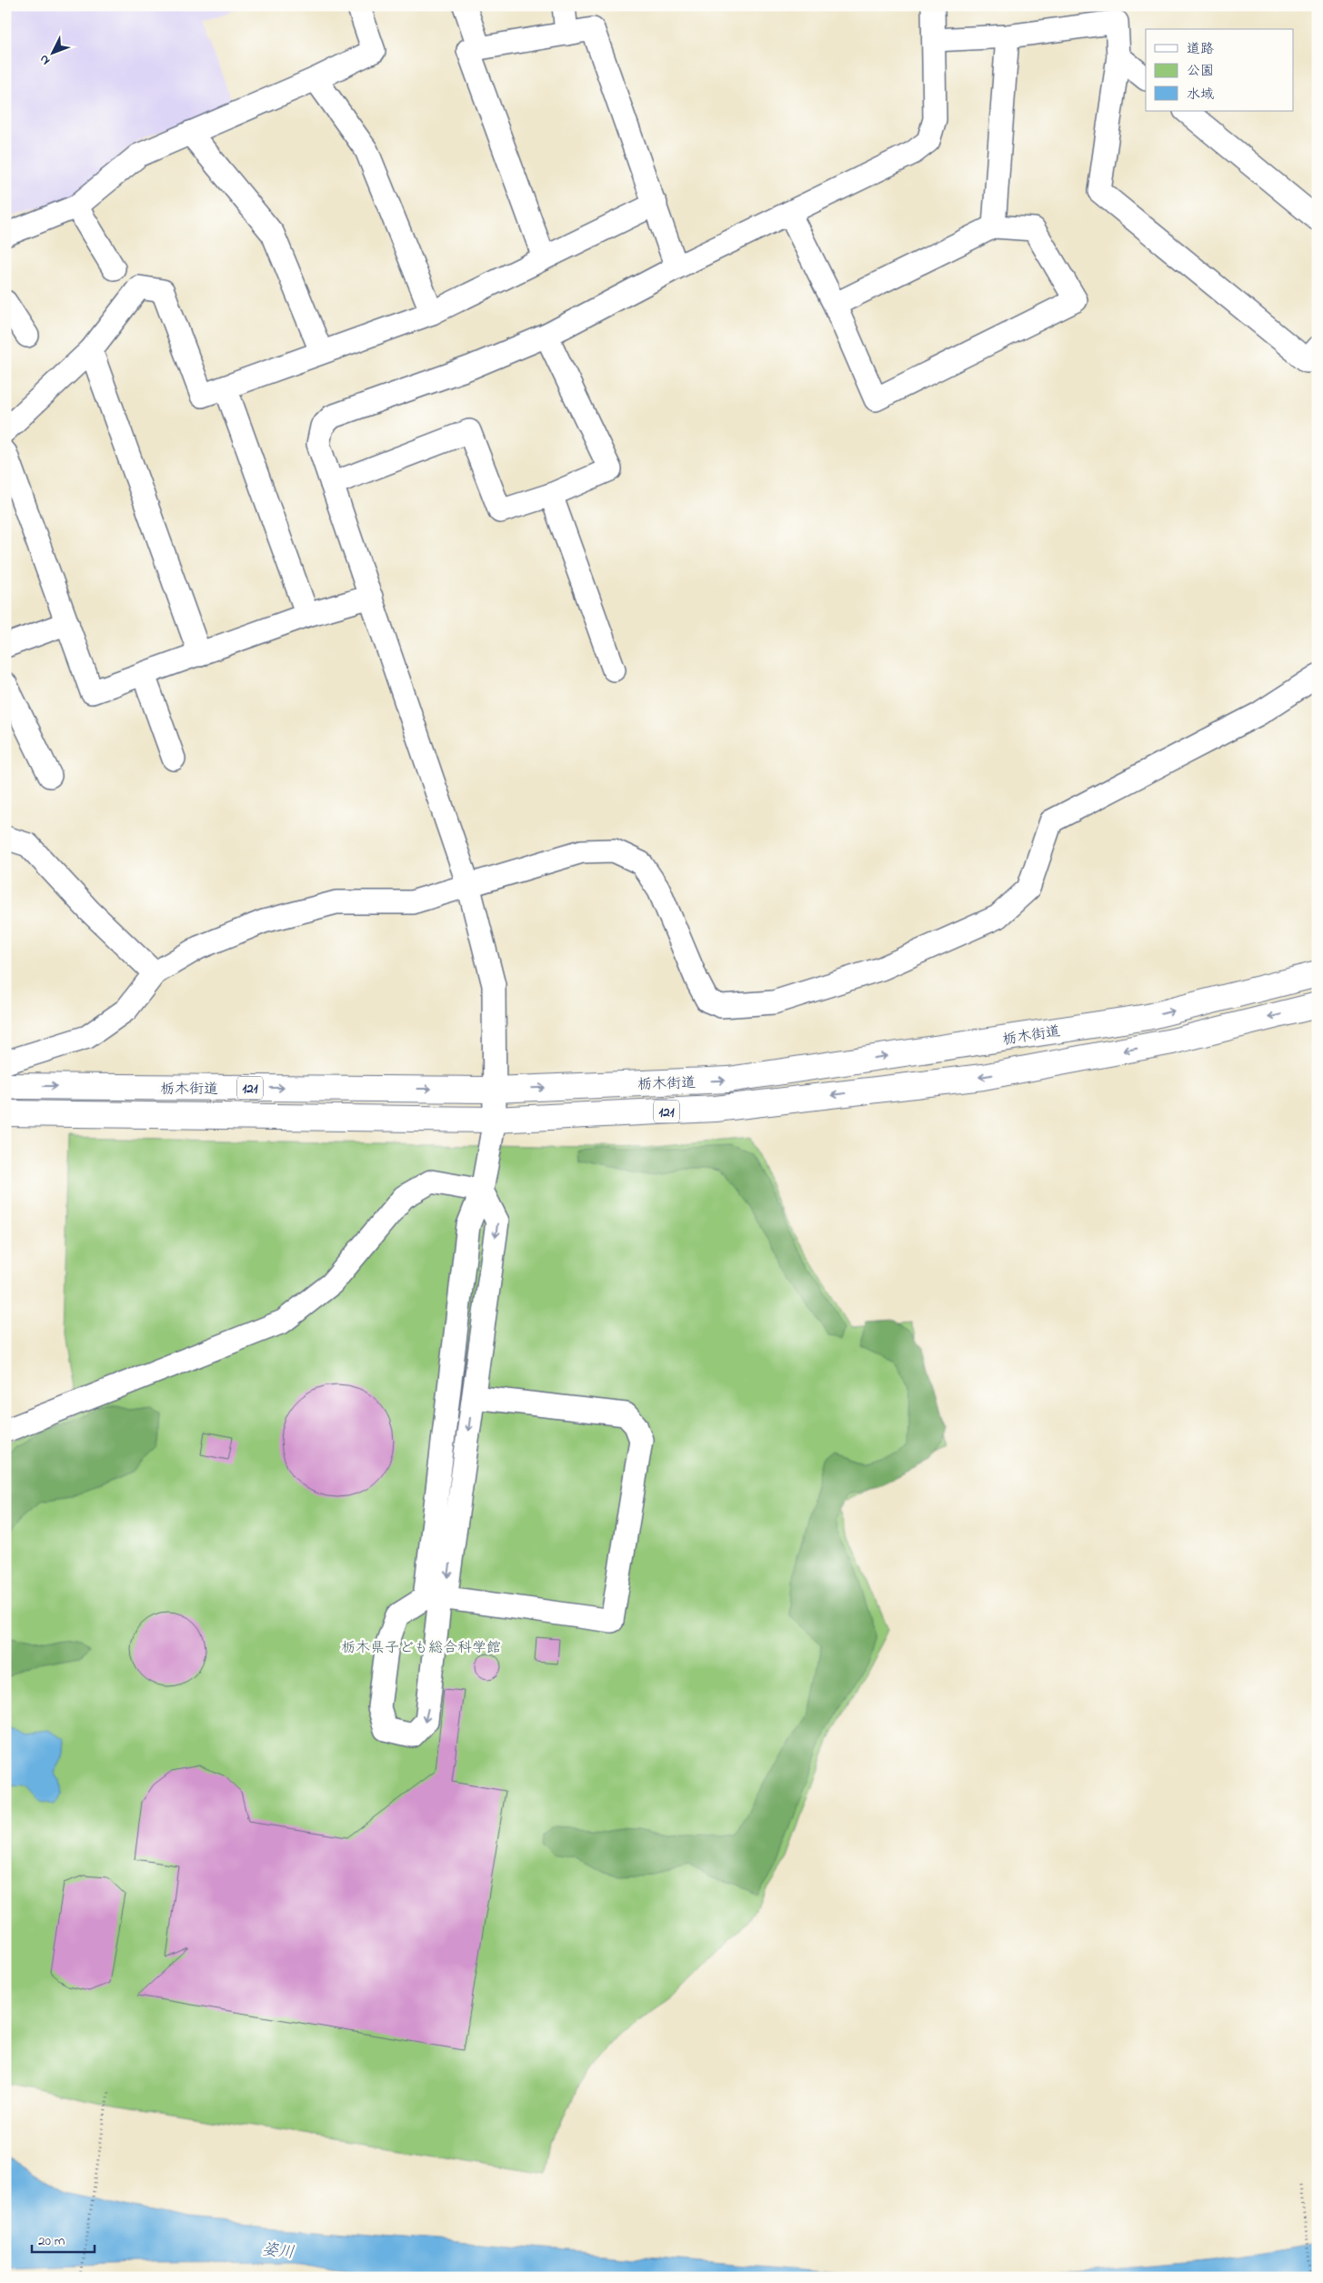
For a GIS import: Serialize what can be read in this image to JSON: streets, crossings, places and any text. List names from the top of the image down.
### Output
{
  "streets": {
    "highway": ["栃木街道", "121"]
  },
  "water": ["姿川"],
  "parks": ["栃木県子ども総合科学館"],
  "legend": ["道路", "公園", "水域"],
  "scale_bar": "20 m",
  "north": "bottom left"
}
